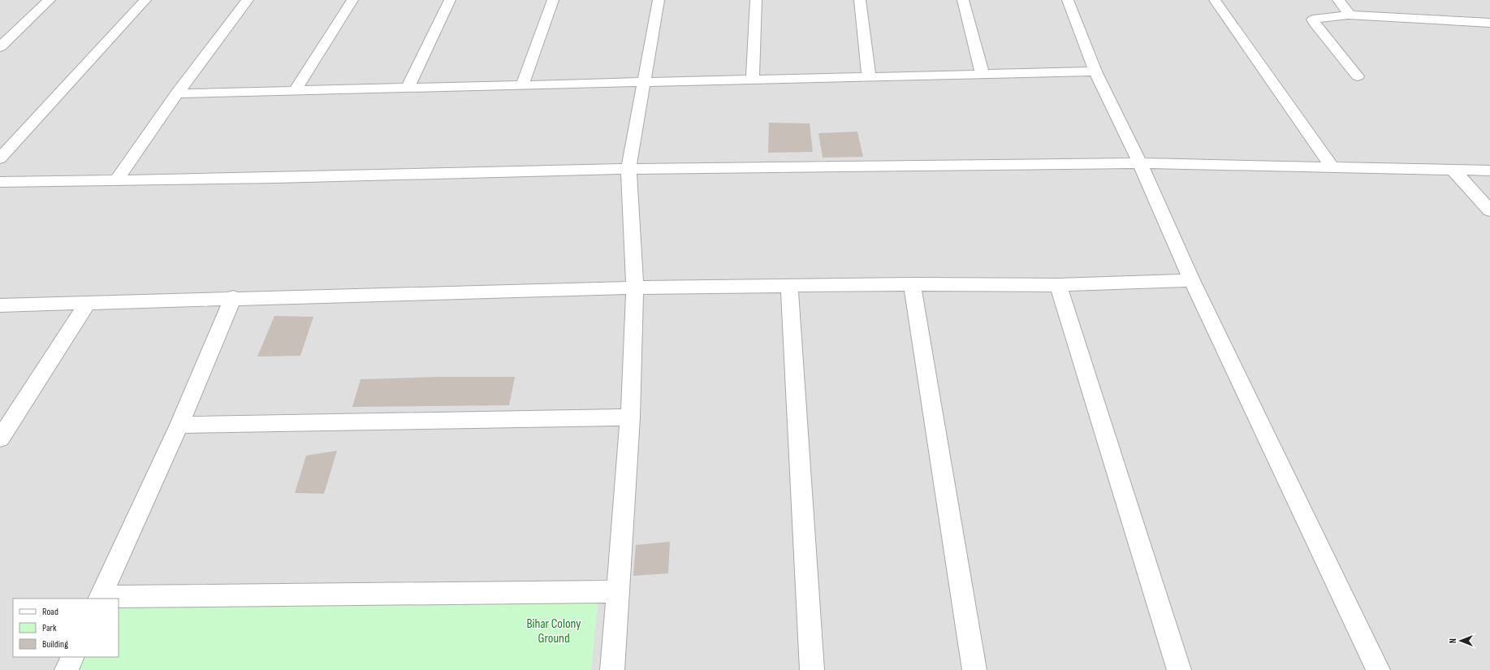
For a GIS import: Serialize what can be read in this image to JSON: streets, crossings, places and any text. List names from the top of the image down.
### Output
{
  "parks": ["Bihar Colony Ground"],
  "legend": ["Road", "Park", "Building"],
  "north": "left"
}
